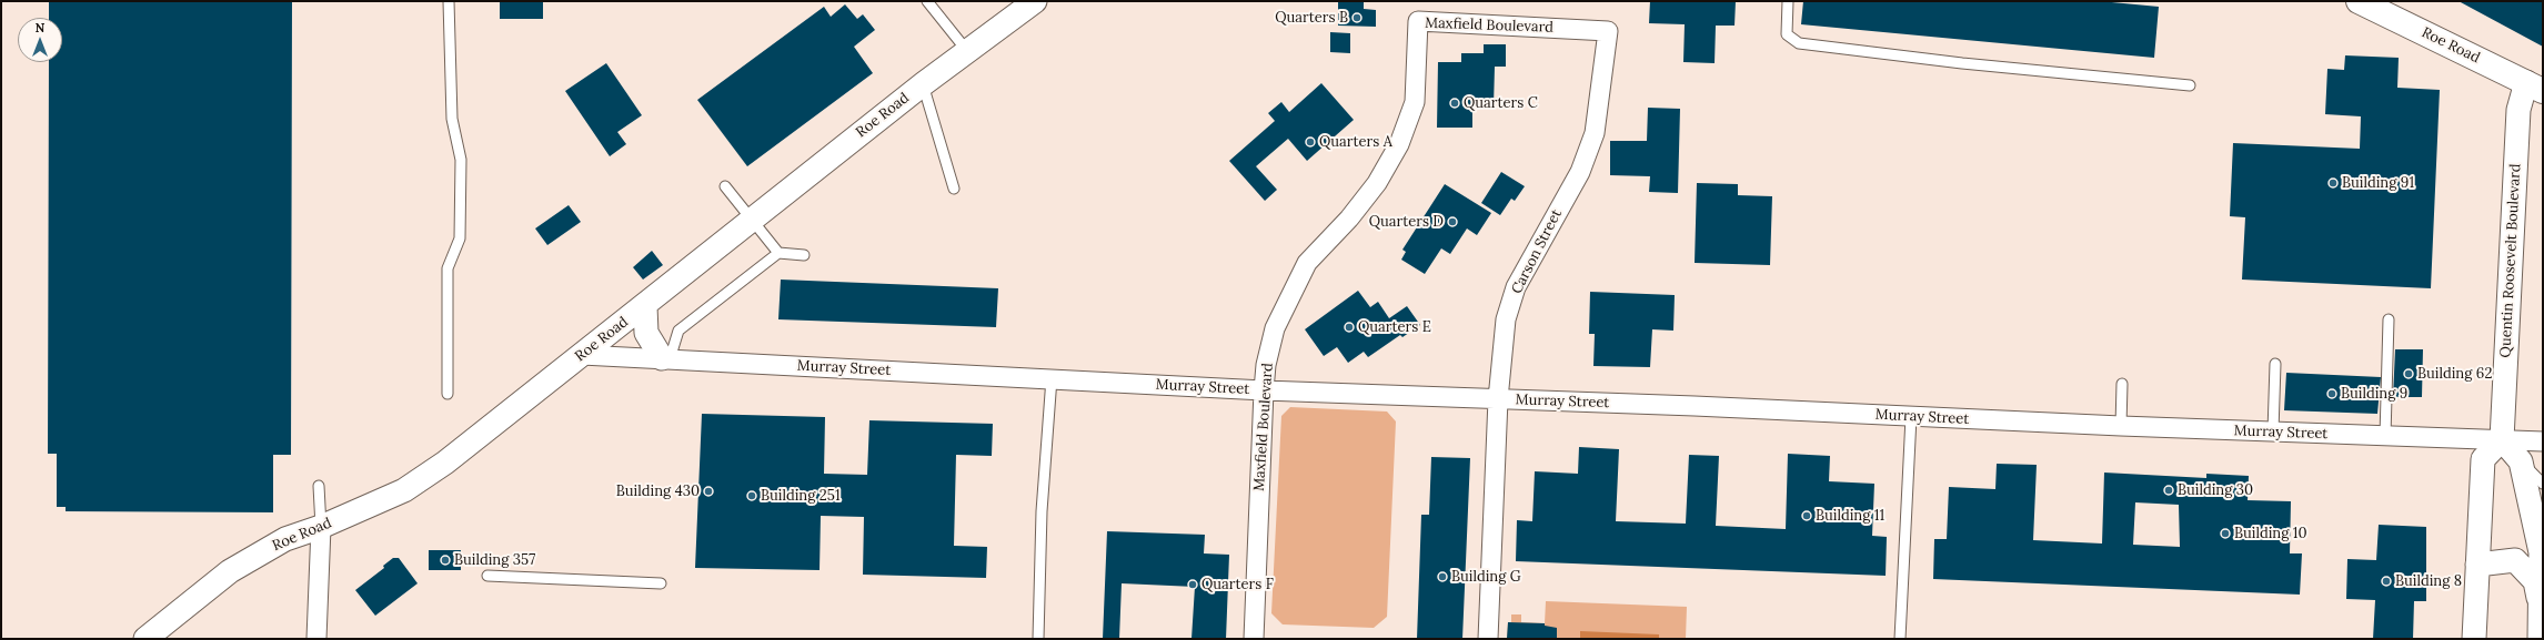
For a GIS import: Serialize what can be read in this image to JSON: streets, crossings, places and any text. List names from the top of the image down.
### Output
{
  "streets": {
    "main road": ["Roe Road"],
    "street": [
      "Maxfield Boulevard",
      "Carson Street",
      "Quentin Roosevelt Boulevard",
      "Murray Street"
    ]
  },
  "crossings": [
    ["Maxfield Boulevard", "Carson Street"],
    ["Maxfield Boulevard", "Murray Street"],
    ["Roe Road", "Quentin Roosevelt Boulevard"],
    ["Roe Road", "Murray Street"],
    ["Carson Street", "Murray Street"],
    ["Quentin Roosevelt Boulevard", "Murray Street"]
  ],
  "places": [
    "Quarters B",
    "Quarters C",
    "Quarters A",
    "Building 91",
    "Quarters D",
    "Quarters E",
    "Building 62",
    "Building 9",
    "Building 30",
    "Building 430",
    "Building 251",
    "Building 11",
    "Building 10",
    "Building 357",
    "Building G",
    "Building 8",
    "Quarters F"
  ],
  "north": "top"
}
